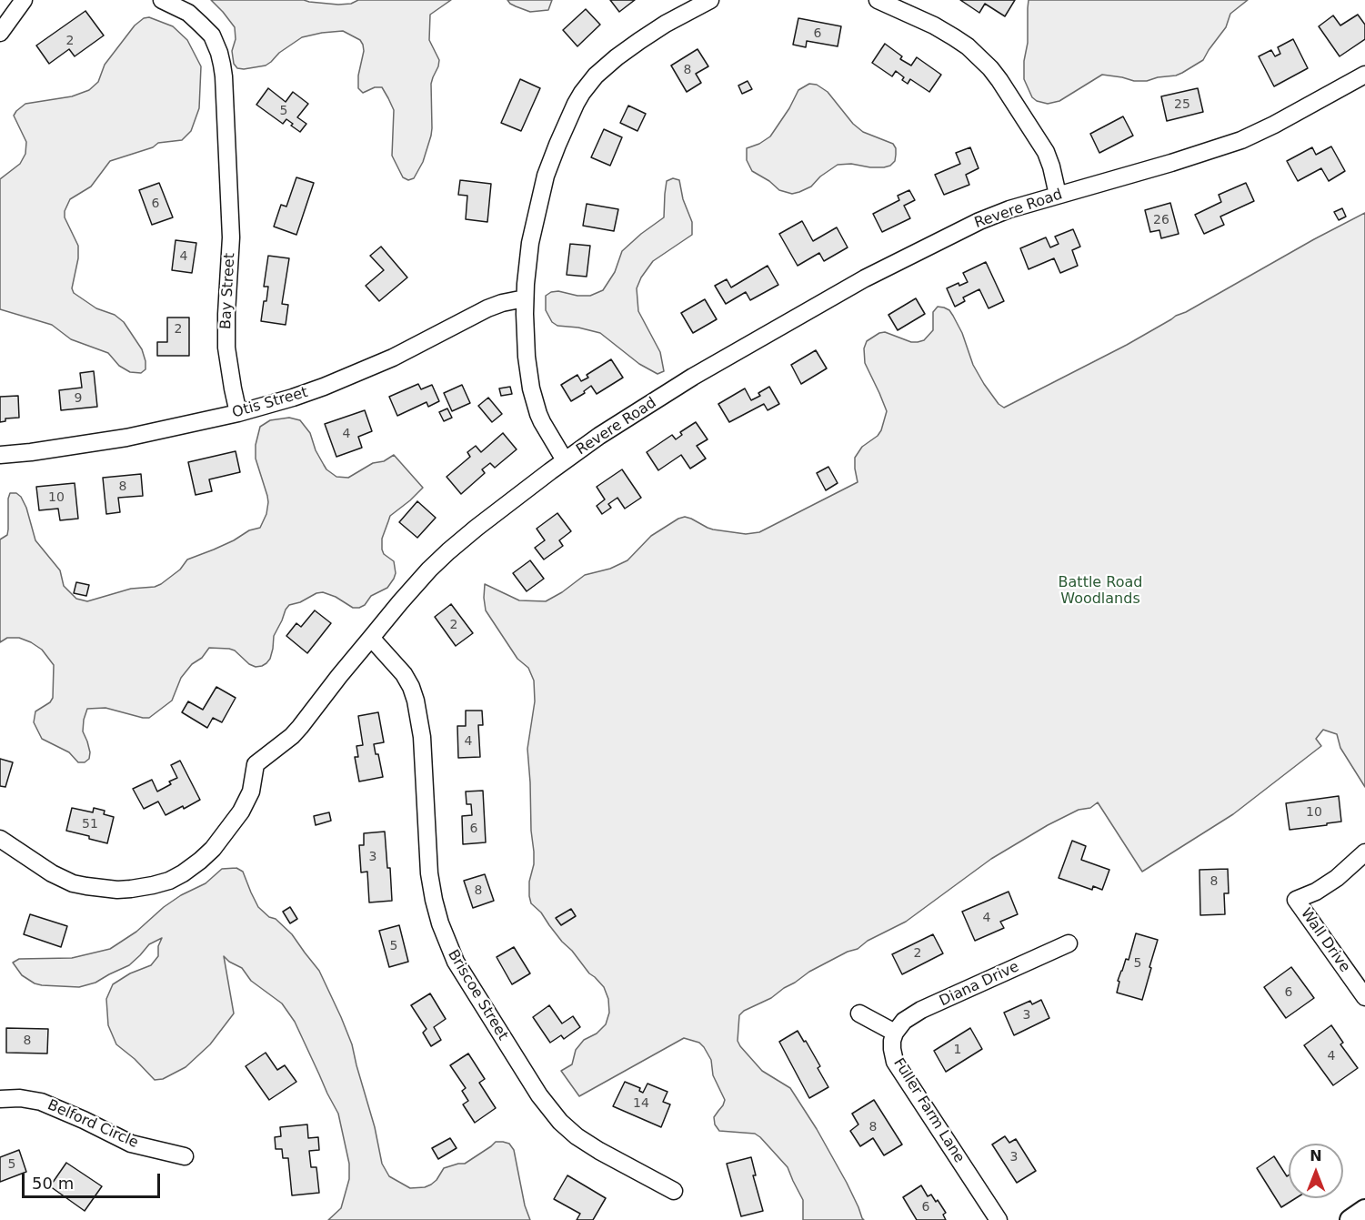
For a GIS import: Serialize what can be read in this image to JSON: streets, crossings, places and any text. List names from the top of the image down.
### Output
{
  "streets": {
    "street": [
      "Revere Road",
      "Bay Street",
      "Otis Street",
      "Wall Drive",
      "Diana Drive",
      "Briscoe Street",
      "Fuller Farm Lane",
      "Belford Circle"
    ]
  },
  "crossings": [
    ["Revere Road", "Briscoe Street"],
    ["Bay Street", "Otis Street"],
    ["Diana Drive", "Fuller Farm Lane"]
  ],
  "parks": ["Battle Road Woodlands"],
  "house_numbers": [
    "6",
    "2",
    "8",
    "25",
    "5",
    "6",
    "26",
    "4",
    "2",
    "9",
    "4",
    "8",
    "10",
    "2",
    "4",
    "10",
    "51",
    "6",
    "3",
    "8",
    "8",
    "4",
    "5",
    "2",
    "5",
    "6",
    "3",
    "8",
    "1",
    "4",
    "14",
    "8",
    "3",
    "5",
    "6"
  ],
  "scale_bar": "50 m",
  "north": "top"
}
